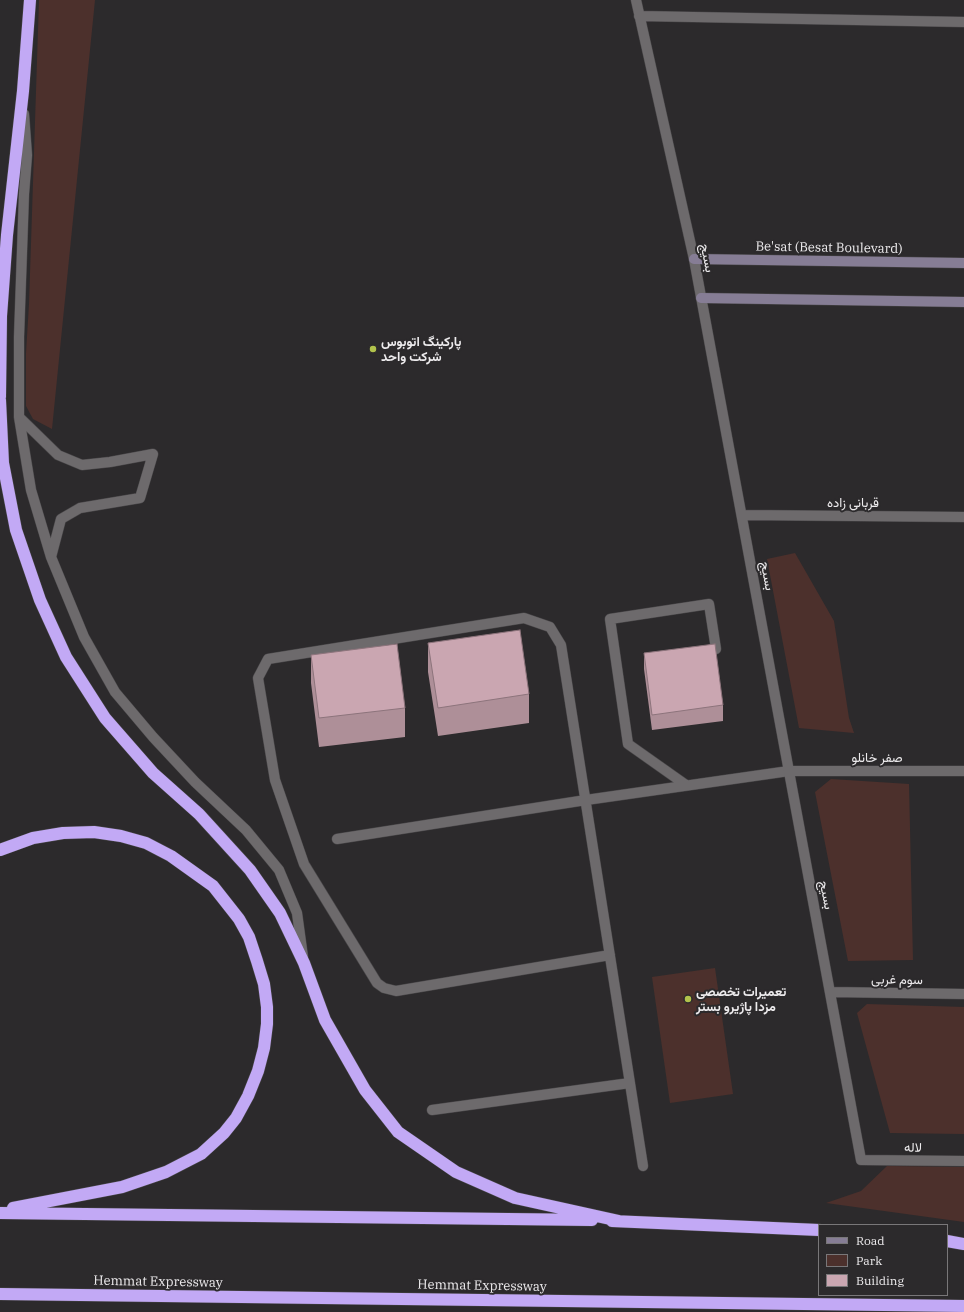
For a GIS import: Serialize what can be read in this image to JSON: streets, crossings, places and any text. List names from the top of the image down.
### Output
{
  "streets": {
    "highway": ["Hemmat Expressway"],
    "street": [
      "Be'sat (Besat Boulevard)",
      "بسیج",
      "قربانی زاده",
      "صفر خانلو",
      "سوم غربی",
      "لاله"
    ]
  },
  "crossings": [
    ["Be'sat (Besat Boulevard)", "بسیج"],
    ["بسیج", "قربانی زاده"],
    ["بسیج", "صفر خانلو"],
    ["بسیج", "سوم غربی"],
    ["بسیج", "لاله"]
  ],
  "places": ["پارکینگ اتوبوس شرکت واحد", "تعمیرات تخصصی مزدا پاژیرو بستر"],
  "legend": ["Road", "Park", "Building"]
}
